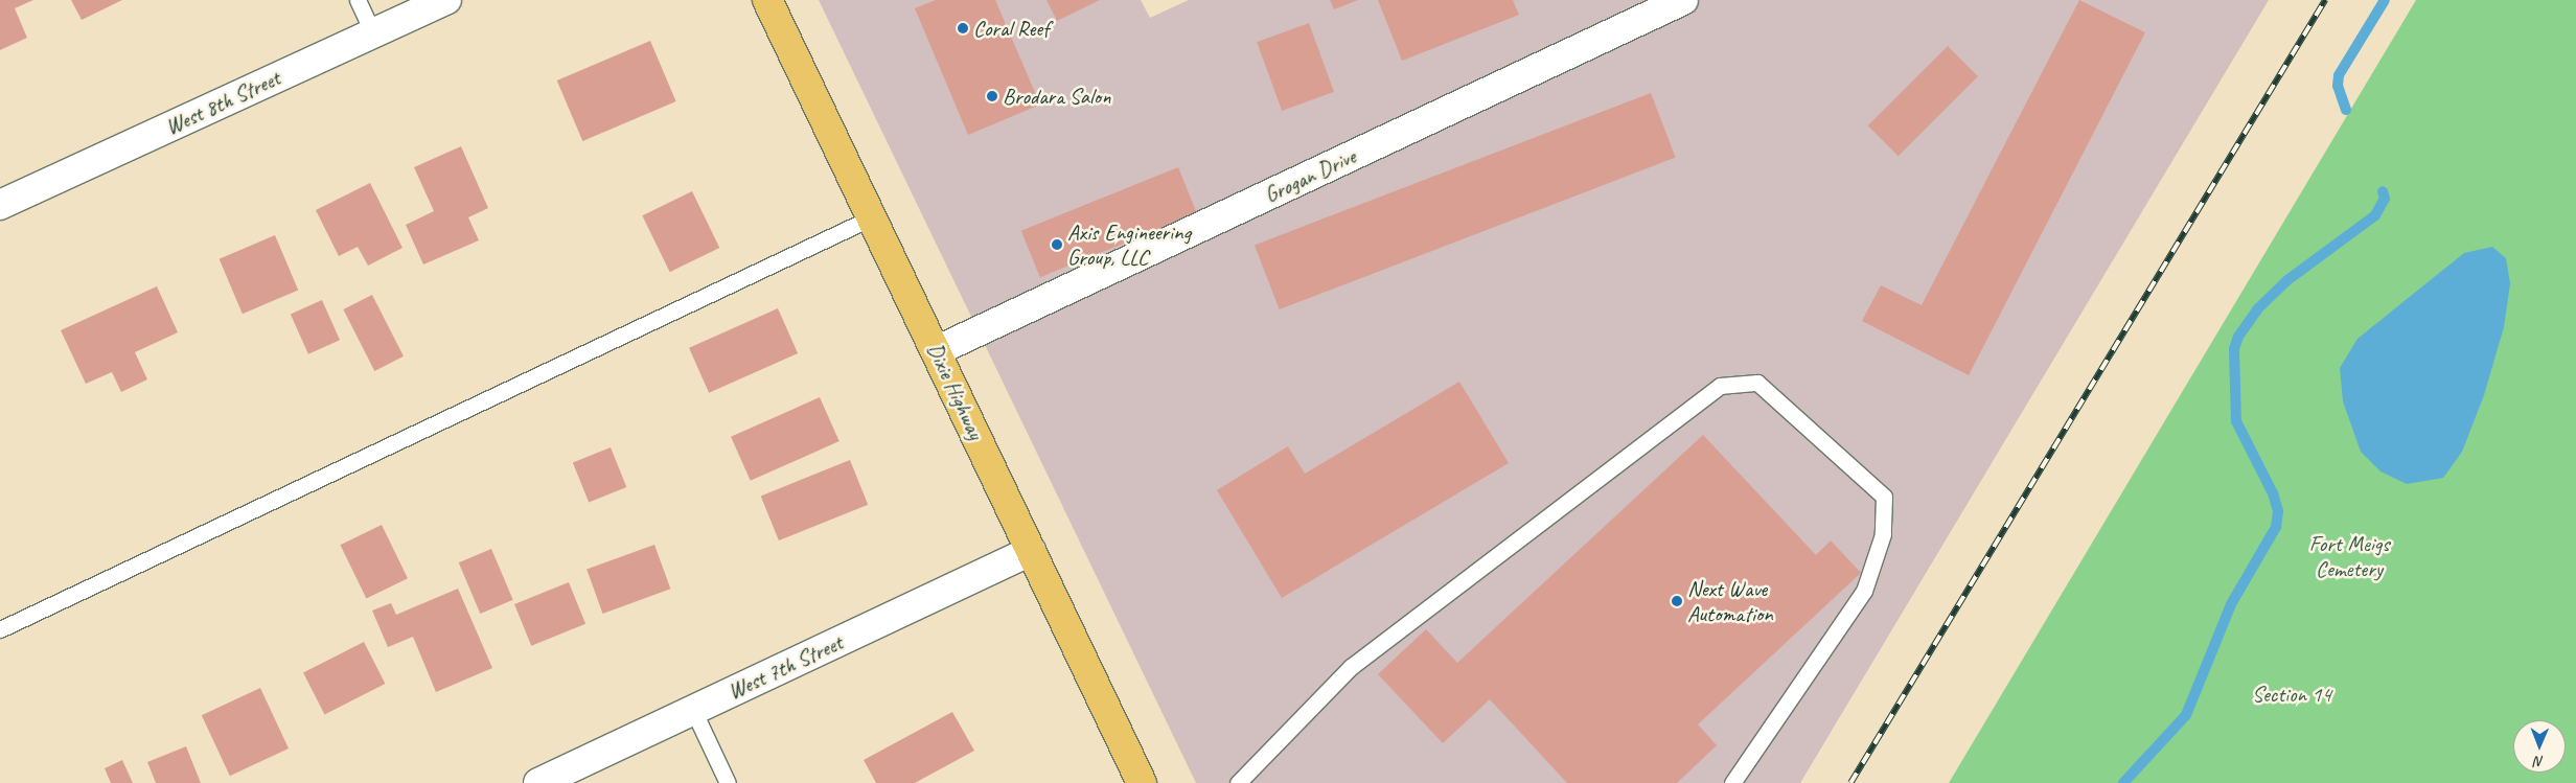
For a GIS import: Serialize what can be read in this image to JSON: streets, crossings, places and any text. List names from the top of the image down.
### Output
{
  "streets": {
    "main road": ["Dixie Highway"],
    "street": ["West 8th Street", "Grogan Drive", "West 7th Street"]
  },
  "crossings": [
    ["Grogan Drive", "Dixie Highway"],
    ["Dixie Highway", "West 7th Street"]
  ],
  "parks": ["Fort Meigs Cemetery", "Section 14"],
  "places": [
    "Coral Reef",
    "Brodara Salon",
    "Axis Engineering Group, LLC",
    "Next Wave Automation"
  ],
  "north": "bottom"
}
